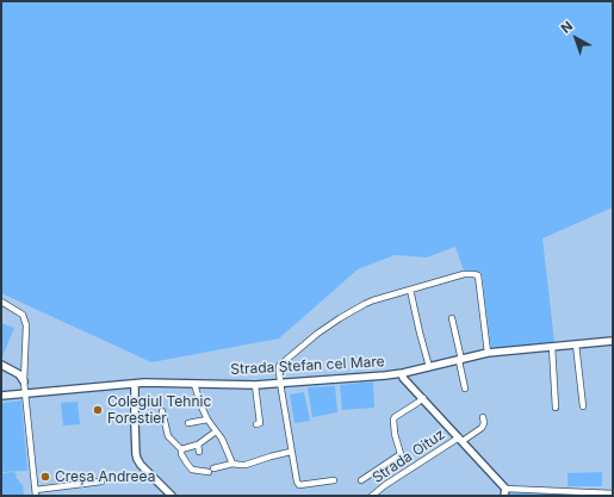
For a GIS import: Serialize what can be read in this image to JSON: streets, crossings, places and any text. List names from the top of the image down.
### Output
{
  "streets": {
    "street": ["Strada Ștefan cel Mare", "Strada Oituz"]
  },
  "places": ["Colegiul Tehnic Forestier", "Creșa Andreea"],
  "north": "top left"
}
